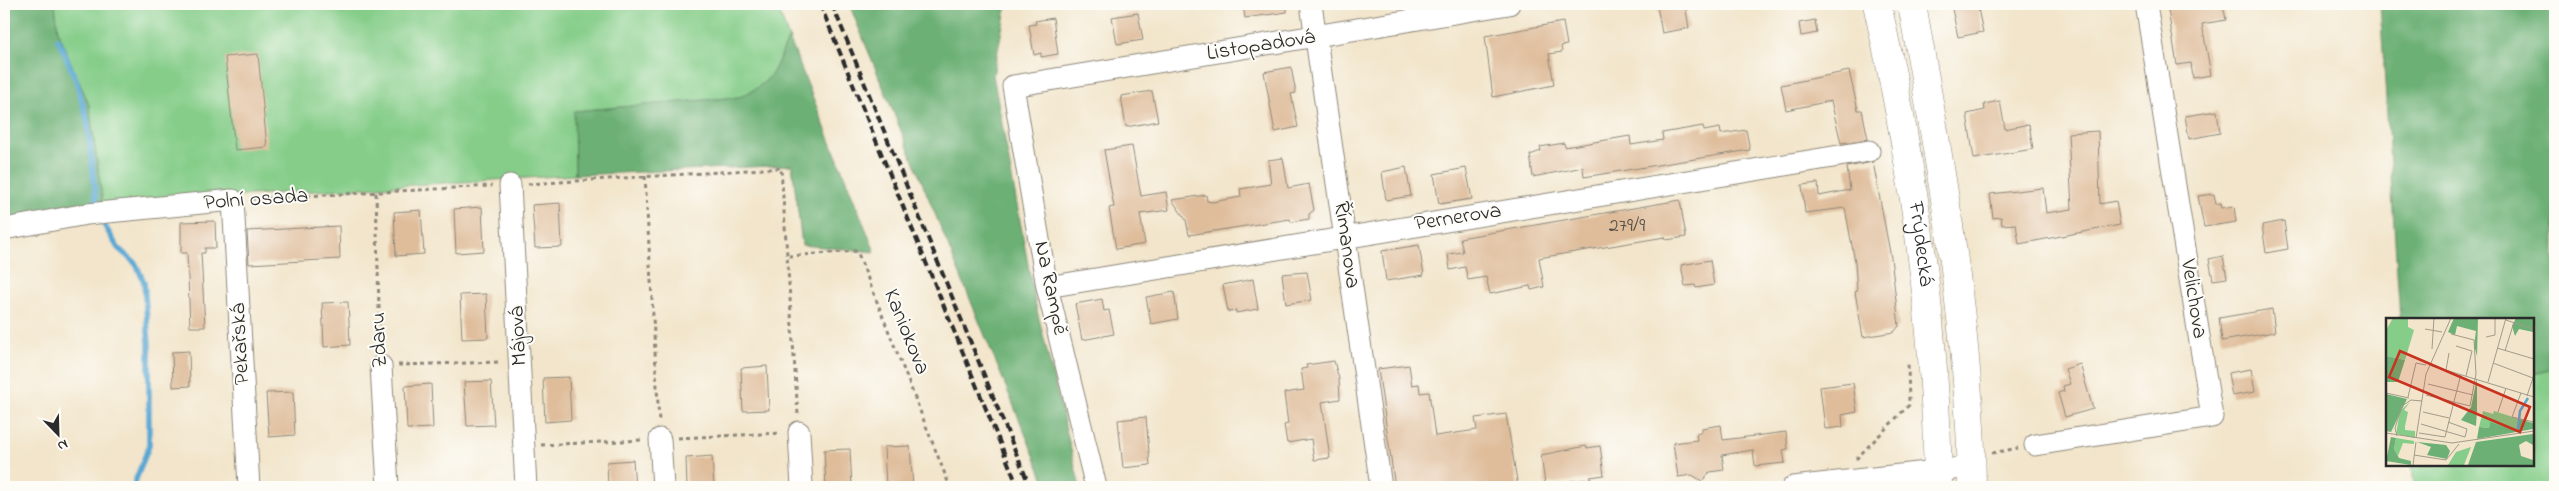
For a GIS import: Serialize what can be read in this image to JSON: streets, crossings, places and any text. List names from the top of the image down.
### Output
{
  "streets": {
    "main road": ["Frýdecká"],
    "street": [
      "Listopadová",
      "Polní osada",
      "Pernerova",
      "Římanova",
      "Na Rampě",
      "Velichova",
      "Májová",
      "Zdaru",
      "Pekařská"
    ],
    "path": ["Kaniokova"]
  },
  "crossings": [
    ["Listopadová", "Římanova"],
    ["Listopadová", "Na Rampě"],
    ["Polní osada", "Kaniokova"],
    ["Polní osada", "Májová"],
    ["Polní osada", "Zdaru"],
    ["Polní osada", "Pekařská"],
    ["Pernerova", "Římanova"],
    ["Pernerova", "Na Rampě"]
  ],
  "house_numbers": ["279/9"],
  "north": "bottom right"
}
